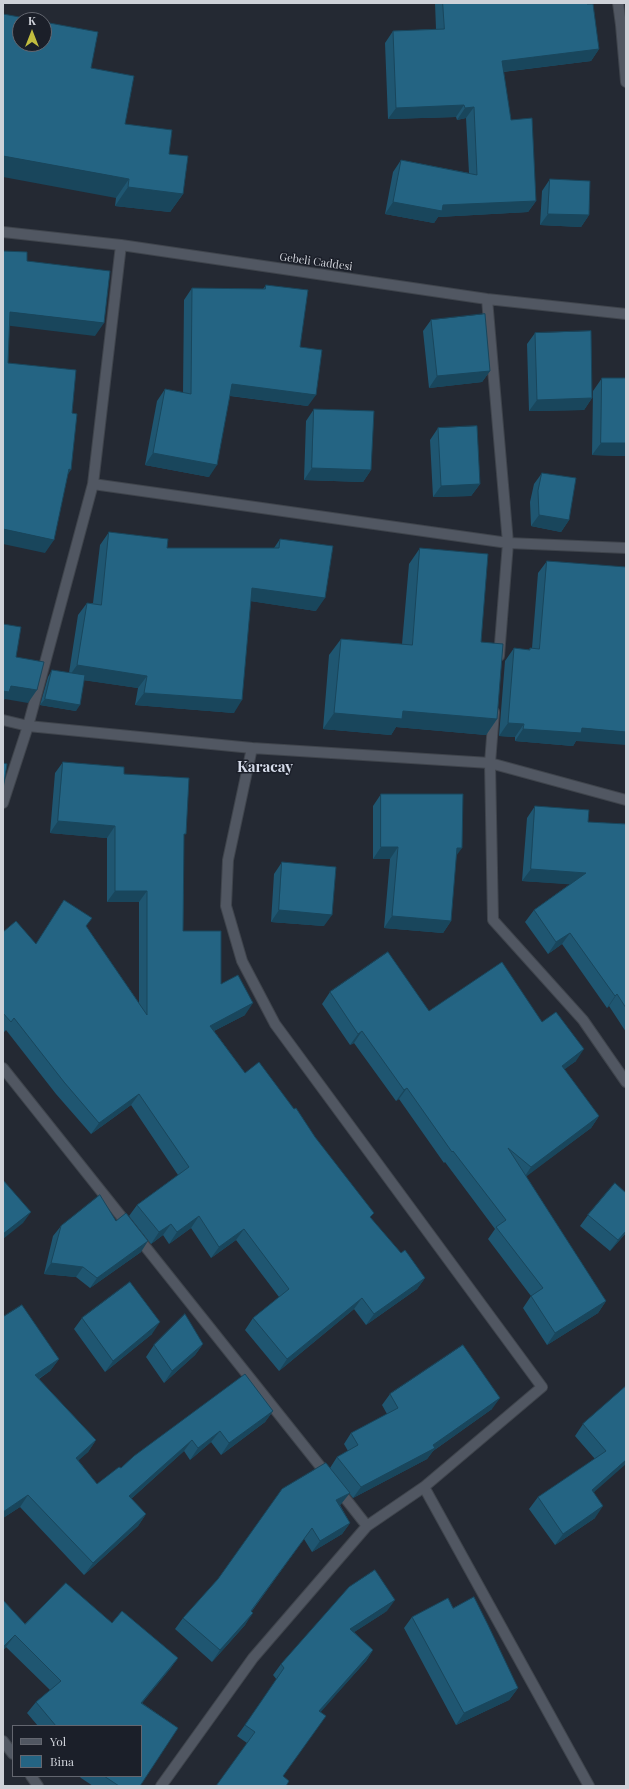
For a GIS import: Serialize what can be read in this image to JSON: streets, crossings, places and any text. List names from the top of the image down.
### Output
{
  "streets": {
    "street": ["Gebeli Caddesi"]
  },
  "districts": ["Karacay"],
  "legend": ["Yol", "Bina"],
  "north": "top"
}
